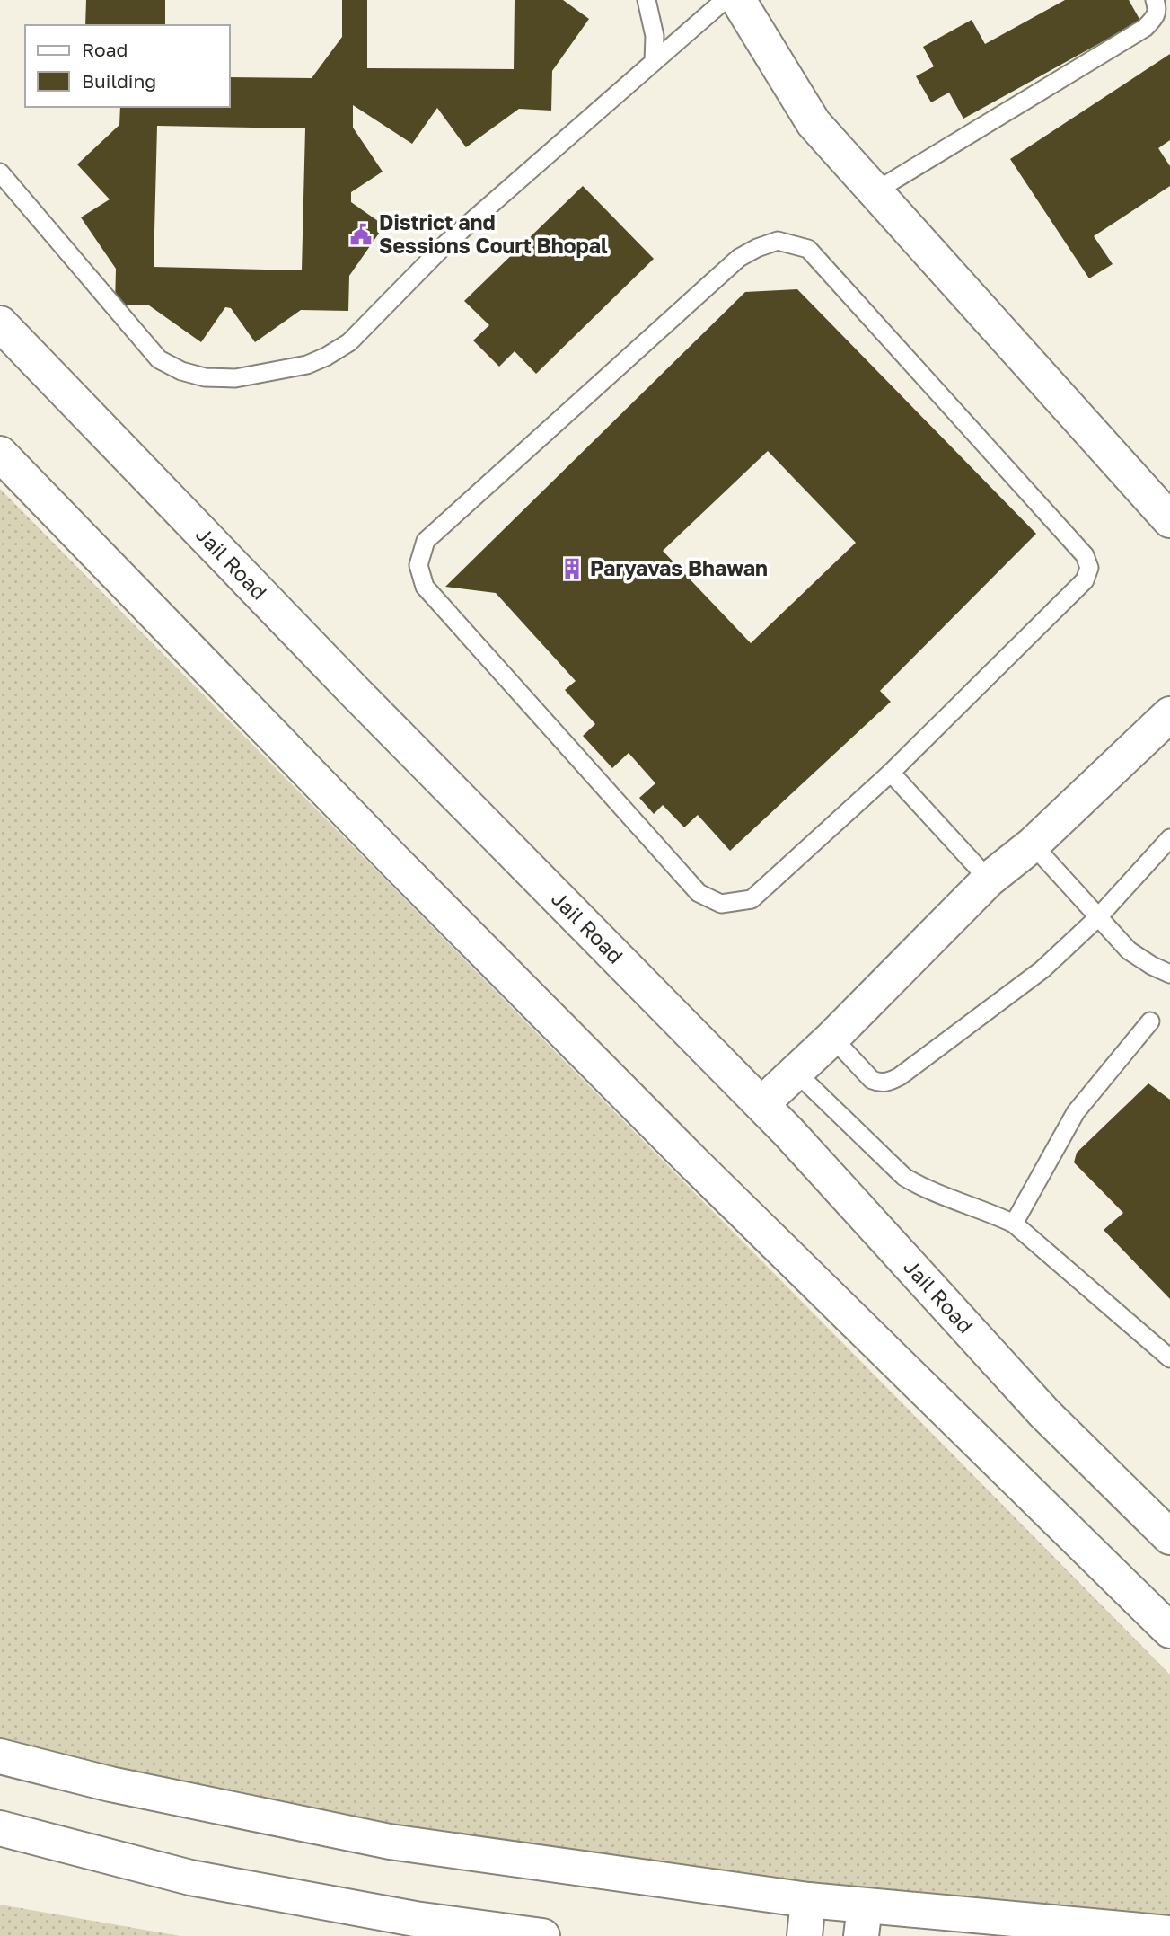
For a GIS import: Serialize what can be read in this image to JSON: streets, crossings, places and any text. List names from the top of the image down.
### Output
{
  "streets": {
    "main road": ["Jail Road"]
  },
  "places": {
    "public building": ["District and Sessions Court Bhopal"],
    "building": ["Paryavas Bhawan"]
  },
  "legend": ["Road", "Building"]
}
